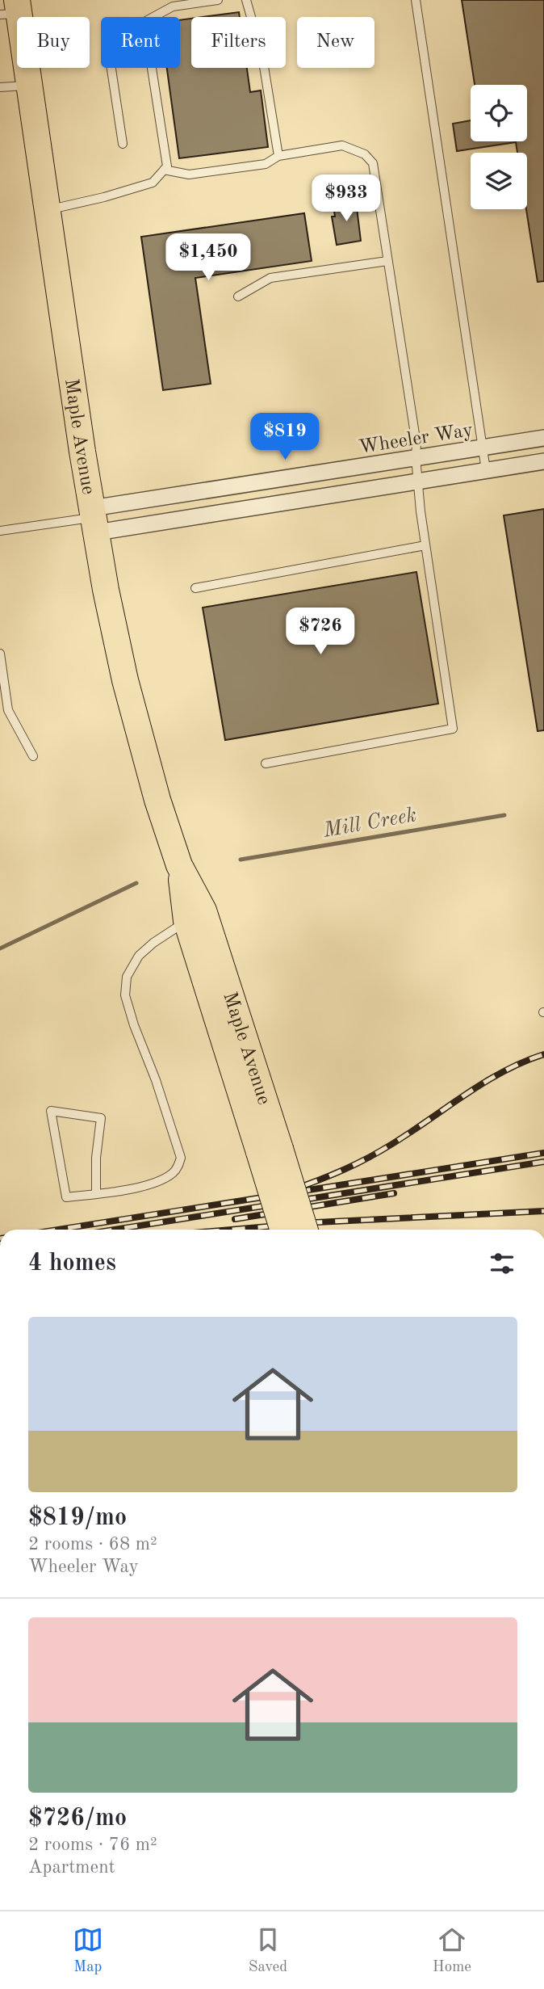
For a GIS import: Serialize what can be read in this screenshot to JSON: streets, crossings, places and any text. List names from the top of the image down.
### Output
{
  "streets": {
    "main road": ["Maple Avenue"],
    "street": ["Wheeler Way"]
  },
  "crossings": [
    ["Maple Avenue", "Wheeler Way"]
  ],
  "water": ["Mill Creek"],
  "page": {
    "chip": [
      "Buy",
      "Rent",
      "Filters",
      "New"
    ],
    "price": [
      "$933",
      "$1,450",
      "$819",
      "$726"
    ],
    "heading": "4 homes",
    "list": [
      {
        "name": "$819/mo",
        "note": "2 rooms · 68 m² · Wheeler Way"
      },
      {
        "name": "$726/mo",
        "note": "2 rooms · 76 m² · Apartment"
      }
    ],
    "tabs": ["Map", "Saved", "Home"]
  }
}
